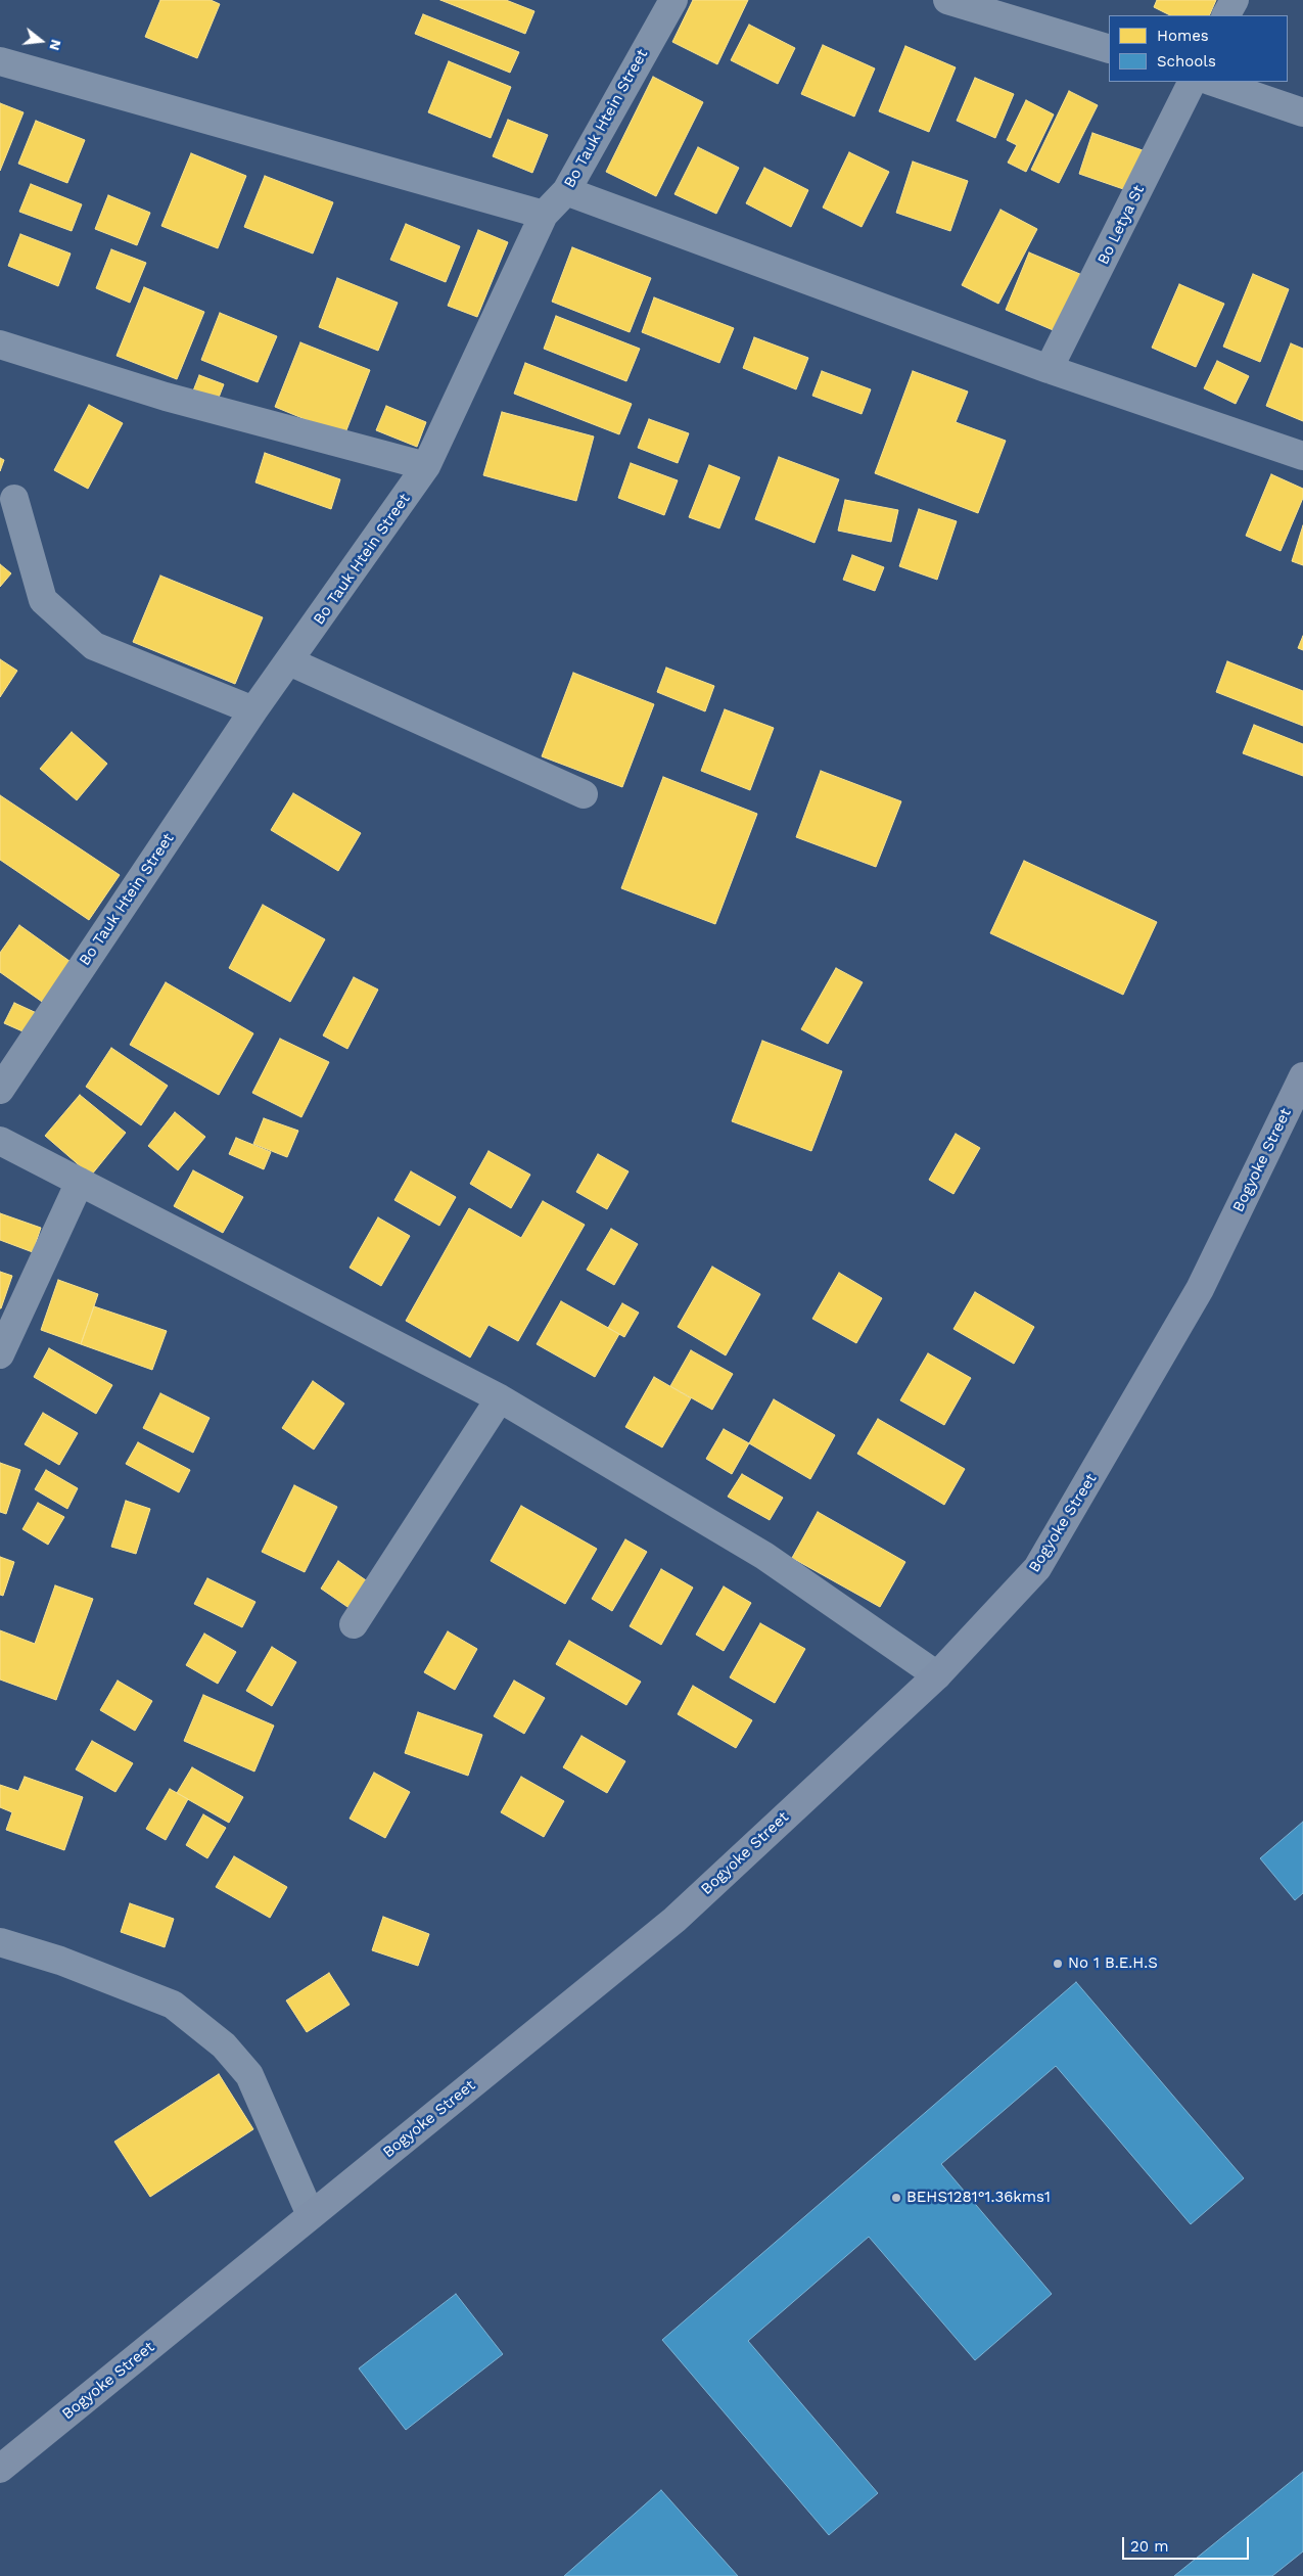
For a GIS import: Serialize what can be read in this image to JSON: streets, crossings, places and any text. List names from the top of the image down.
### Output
{
  "streets": {
    "main road": ["Bogyoke Street"],
    "street": ["Bo Tauk Htein Street", "Bo Letya St"]
  },
  "places": ["No 1 B.E.H.S", "BEHS1281°1.36kms1"],
  "legend": ["Homes", "Schools"],
  "scale_bar": "20 m",
  "north": "right"
}
